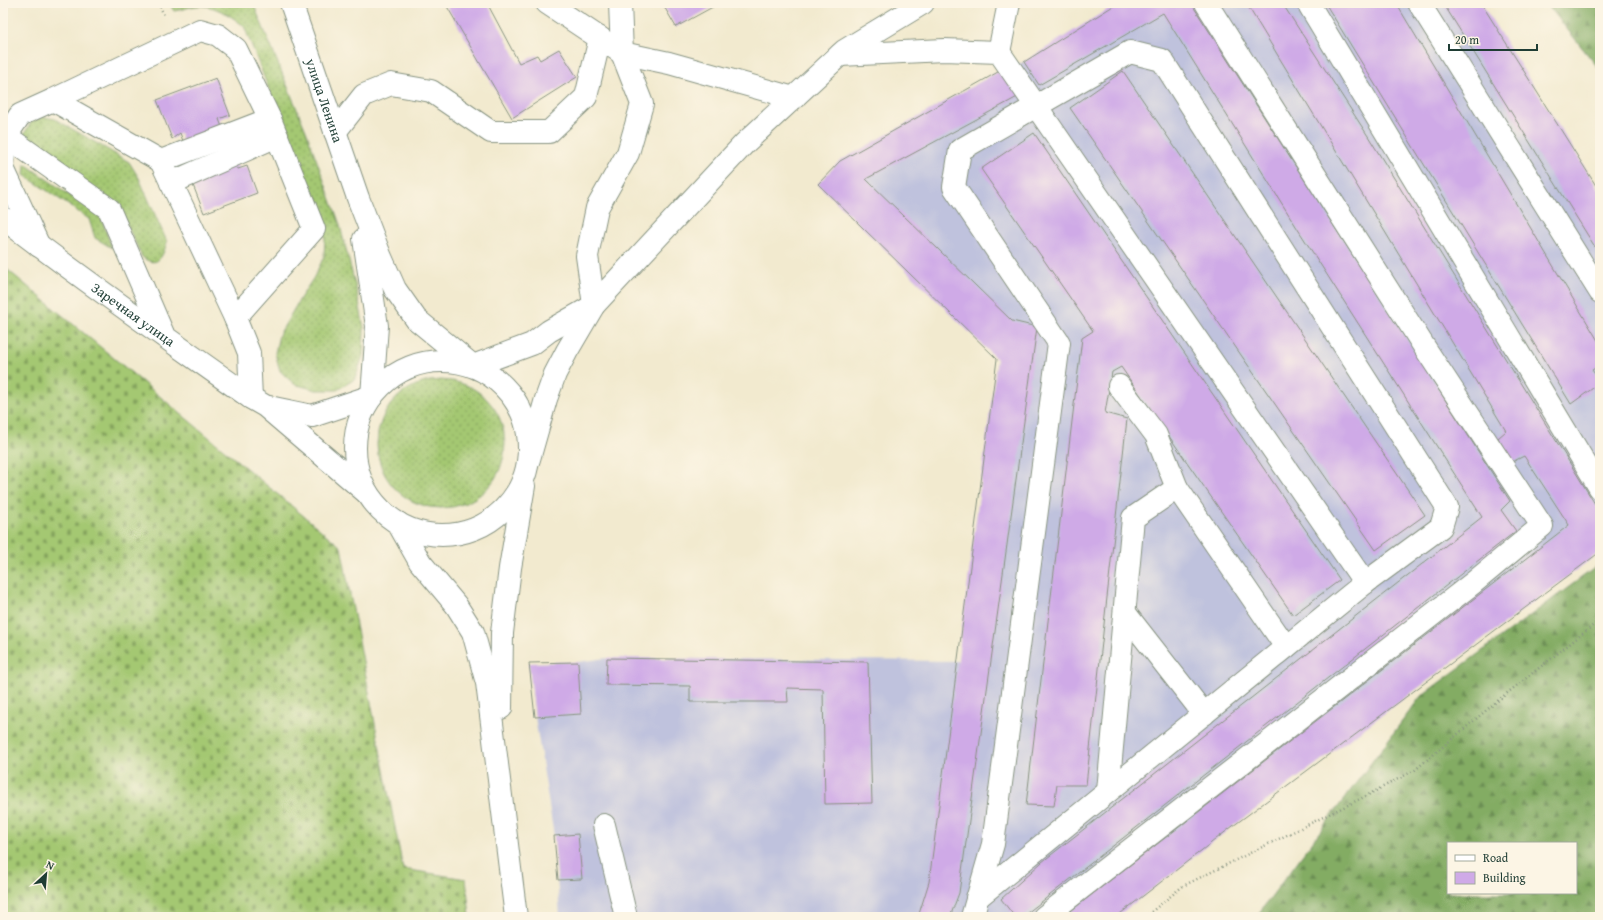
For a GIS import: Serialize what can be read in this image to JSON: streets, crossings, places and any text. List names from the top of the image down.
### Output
{
  "streets": {
    "main road": ["улица Ленина", "Заречная улица"]
  },
  "legend": ["Road", "Building"],
  "scale_bar": "20 m",
  "north": "top right"
}
